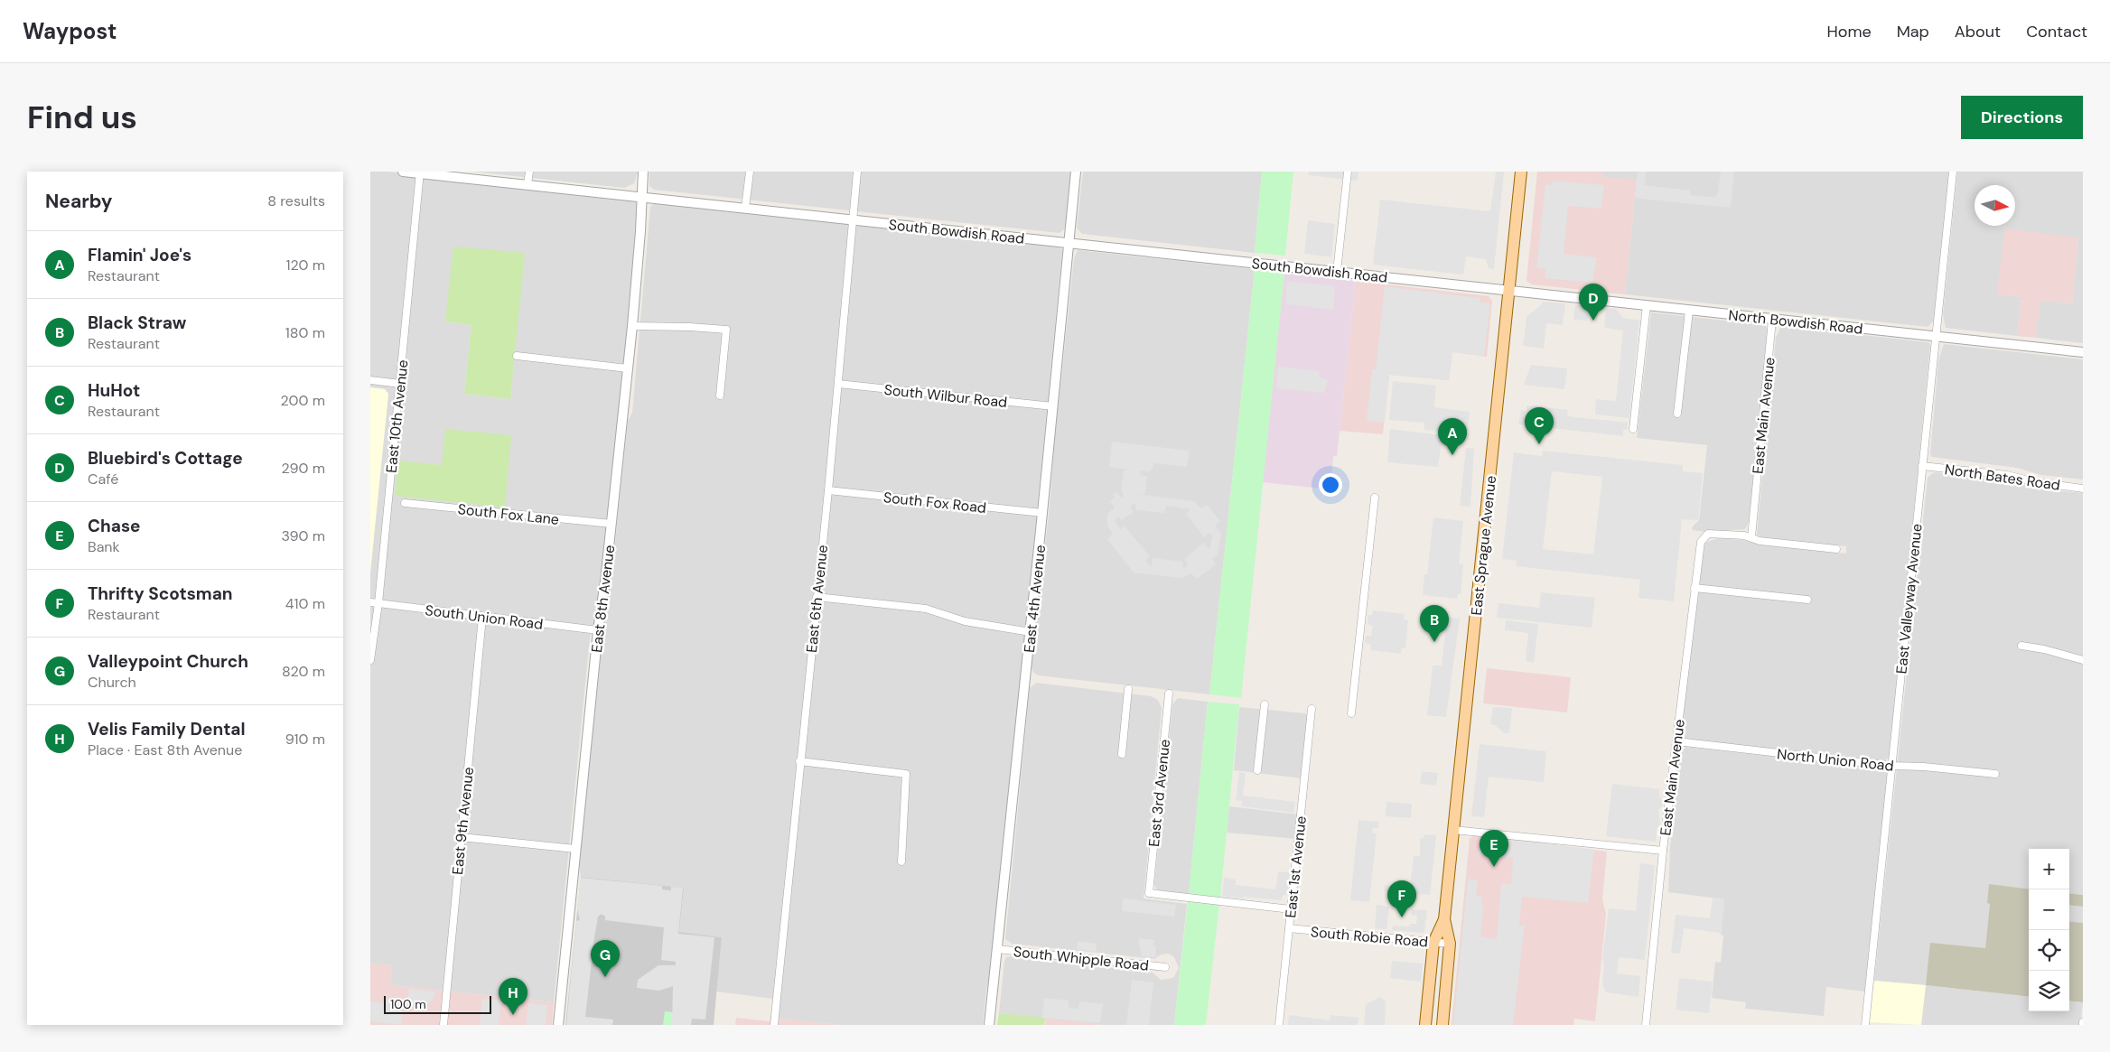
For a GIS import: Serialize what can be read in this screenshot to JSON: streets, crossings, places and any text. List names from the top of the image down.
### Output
{
  "streets": {
    "main road": ["East Sprague Avenue"],
    "street": [
      "South Bowdish Road",
      "North Bowdish Road",
      "South Wilbur Road",
      "East Main Avenue",
      "East 10th Avenue",
      "North Bates Road",
      "South Fox Road",
      "South Fox Lane",
      "East 8th Avenue",
      "East 6th Avenue",
      "East 4th Avenue",
      "East Valleyway Avenue",
      "South Union Road",
      "North Union Road",
      "East 3rd Avenue",
      "East 9th Avenue",
      "East 1st Avenue",
      "South Robie Road",
      "South Whipple Road"
    ]
  },
  "crossings": [
    ["South Bowdish Road", "North Bowdish Road"],
    ["South Bowdish Road", "East 10th Avenue"],
    ["South Bowdish Road", "East Sprague Avenue"],
    ["South Bowdish Road", "East 8th Avenue"],
    ["South Bowdish Road", "East 6th Avenue"],
    ["South Bowdish Road", "East 4th Avenue"],
    ["North Bowdish Road", "East Main Avenue"],
    ["North Bowdish Road", "East Sprague Avenue"],
    ["North Bowdish Road", "East Valleyway Avenue"],
    ["South Wilbur Road", "East 6th Avenue"],
    ["South Wilbur Road", "East 4th Avenue"],
    ["East Main Avenue", "North Union Road"],
    ["East 10th Avenue", "South Union Road"],
    ["North Bates Road", "East Valleyway Avenue"],
    ["South Fox Road", "East 6th Avenue"],
    ["South Fox Road", "East 4th Avenue"],
    ["South Fox Lane", "East 8th Avenue"],
    ["East Sprague Avenue", "South Robie Road"],
    ["East 8th Avenue", "South Union Road"],
    ["East 4th Avenue", "South Whipple Road"],
    ["East Valleyway Avenue", "North Union Road"],
    ["South Union Road", "East 9th Avenue"],
    ["East 3rd Avenue", "East 1st Avenue"],
    ["East 1st Avenue", "South Robie Road"]
  ],
  "scale_bar": "100 m",
  "north": "right",
  "page": {
    "header": "Waypost",
    "nav": [
      "Home",
      "Map",
      "About",
      "Contact"
    ],
    "buttons": "Directions",
    "title": "Find us",
    "heading": ["Nearby", "8 results"],
    "list": [
      {
        "mark": "A",
        "name": "Flamin' Joe's",
        "note": "Restaurant",
        "value": "120 m"
      },
      {
        "mark": "B",
        "name": "Black Straw",
        "note": "Restaurant",
        "value": "180 m"
      },
      {
        "mark": "C",
        "name": "HuHot",
        "note": "Restaurant",
        "value": "200 m"
      },
      {
        "mark": "D",
        "name": "Bluebird's Cottage",
        "note": "Café",
        "value": "290 m"
      },
      {
        "mark": "E",
        "name": "Chase",
        "note": "Bank",
        "value": "390 m"
      },
      {
        "mark": "F",
        "name": "Thrifty Scotsman",
        "note": "Restaurant",
        "value": "410 m"
      },
      {
        "mark": "G",
        "name": "Valleypoint Church",
        "note": "Church",
        "value": "820 m"
      },
      {
        "mark": "H",
        "name": "Velis Family Dental",
        "note": "Place · East 8th Avenue",
        "value": "910 m"
      }
    ],
    "pins": [
      "D",
      "C",
      "A",
      "B",
      "E",
      "F",
      "G",
      "H"
    ],
    "map_buttons": ["+", "−"],
    "scale": "100 m"
  }
}
